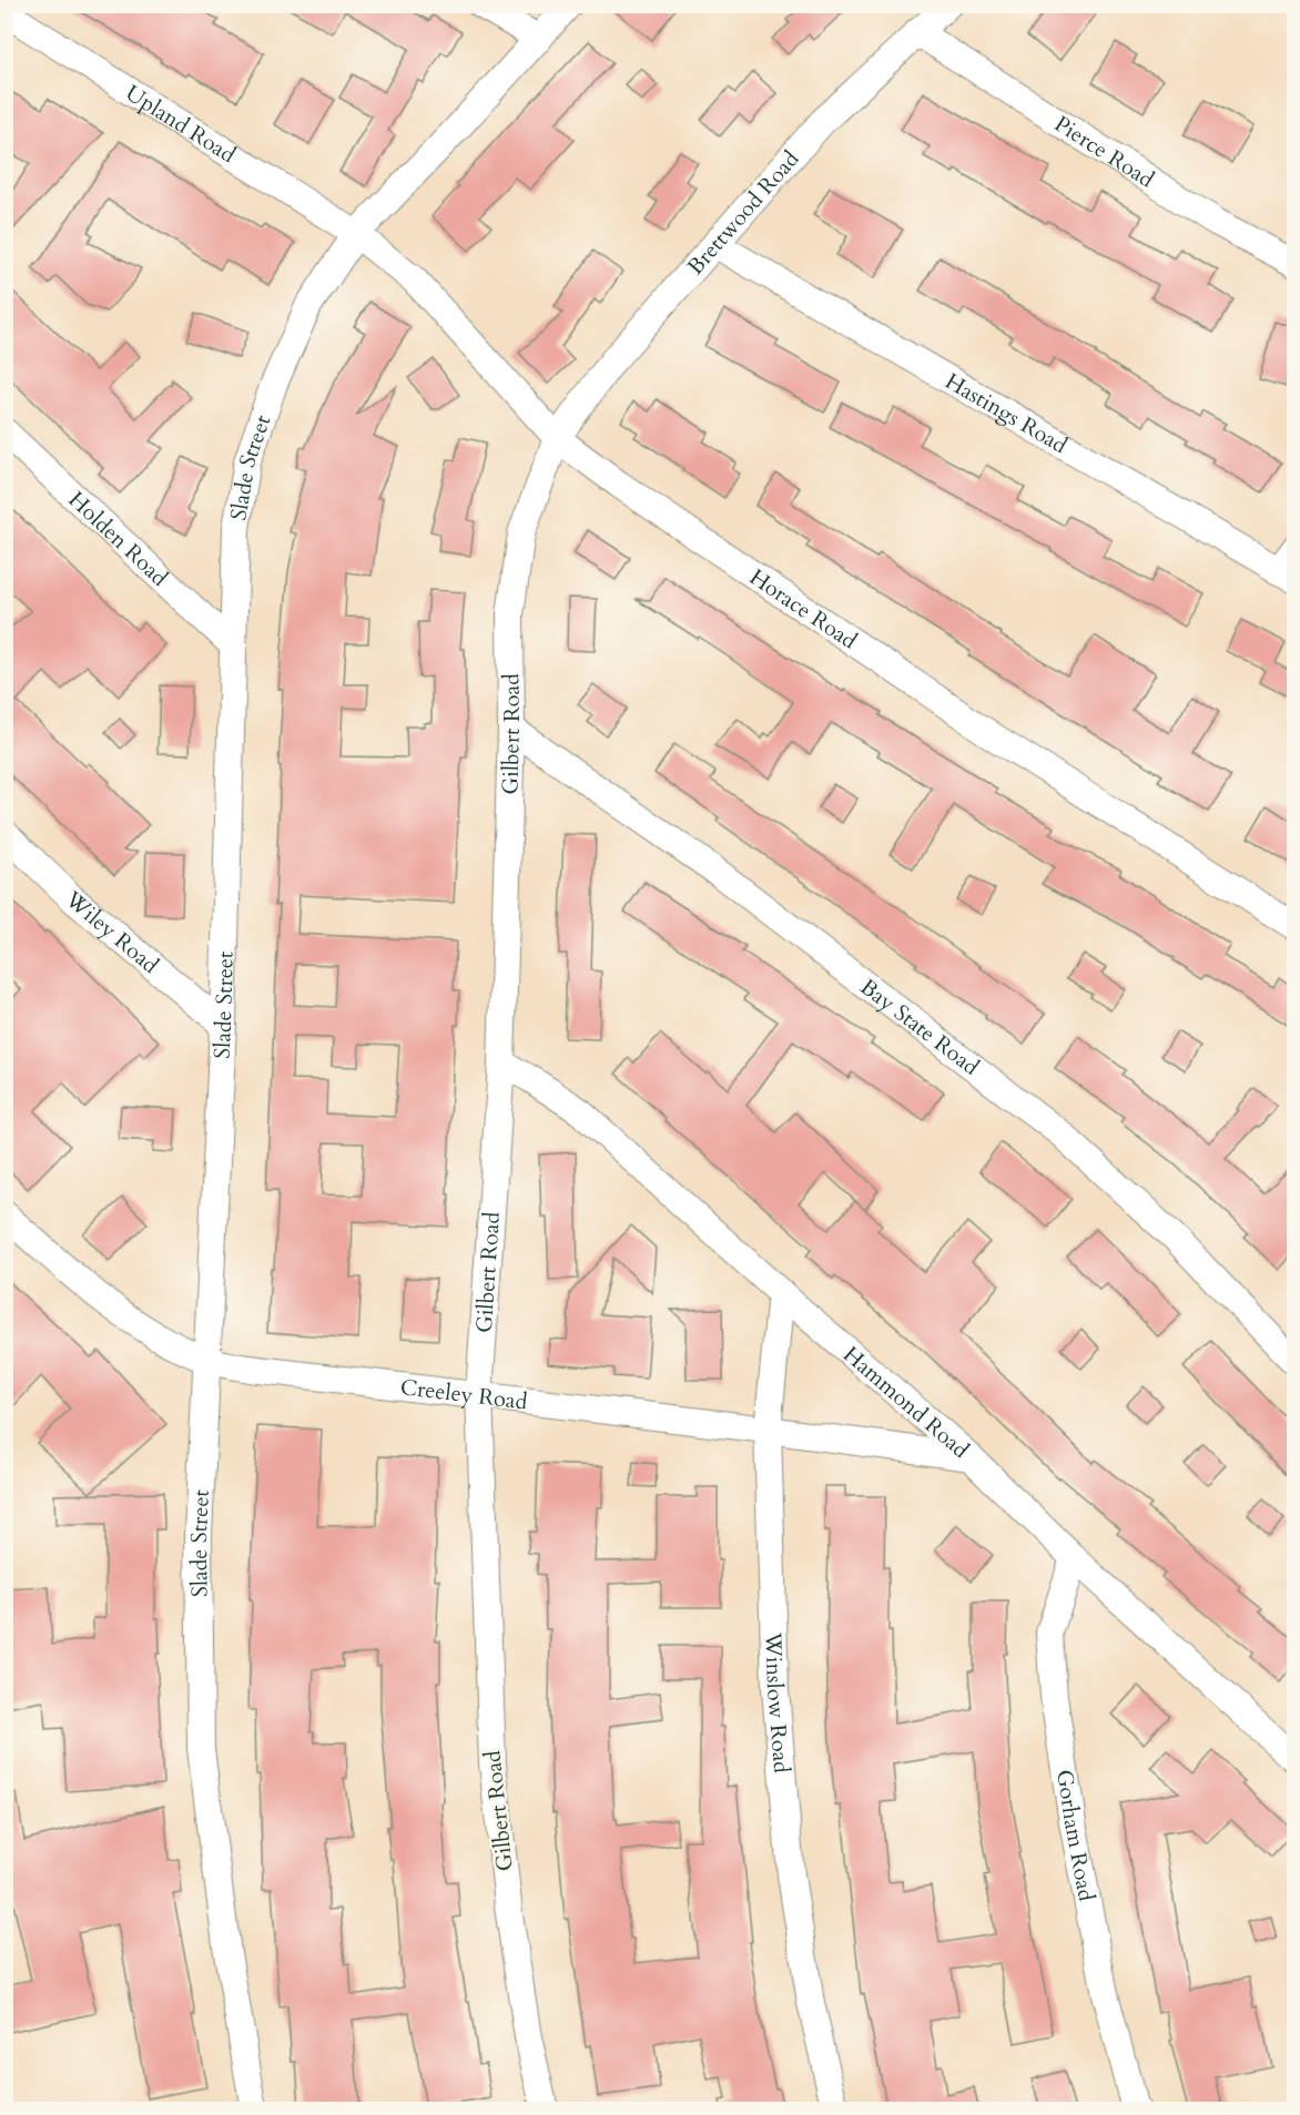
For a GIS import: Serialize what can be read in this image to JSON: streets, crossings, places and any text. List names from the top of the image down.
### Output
{
  "streets": {
    "street": [
      "Upland Road",
      "Pierce Road",
      "Brettwood Road",
      "Hastings Road",
      "Slade Street",
      "Holden Road",
      "Horace Road",
      "Gilbert Road",
      "Wiley Road",
      "Bay State Road",
      "Creeley Road",
      "Hammond Road",
      "Winslow Road",
      "Gorham Road"
    ]
  },
  "crossings": [
    ["Upland Road", "Slade Street"],
    ["Upland Road", "Horace Road"],
    ["Pierce Road", "Brettwood Road"],
    ["Brettwood Road", "Hastings Road"],
    ["Brettwood Road", "Horace Road"],
    ["Brettwood Road", "Gilbert Road"],
    ["Slade Street", "Holden Road"],
    ["Slade Street", "Horace Road"],
    ["Slade Street", "Wiley Road"],
    ["Slade Street", "Creeley Road"],
    ["Horace Road", "Gilbert Road"],
    ["Gilbert Road", "Bay State Road"],
    ["Gilbert Road", "Creeley Road"],
    ["Gilbert Road", "Hammond Road"],
    ["Creeley Road", "Hammond Road"],
    ["Creeley Road", "Winslow Road"],
    ["Hammond Road", "Winslow Road"],
    ["Hammond Road", "Gorham Road"]
  ]
}
